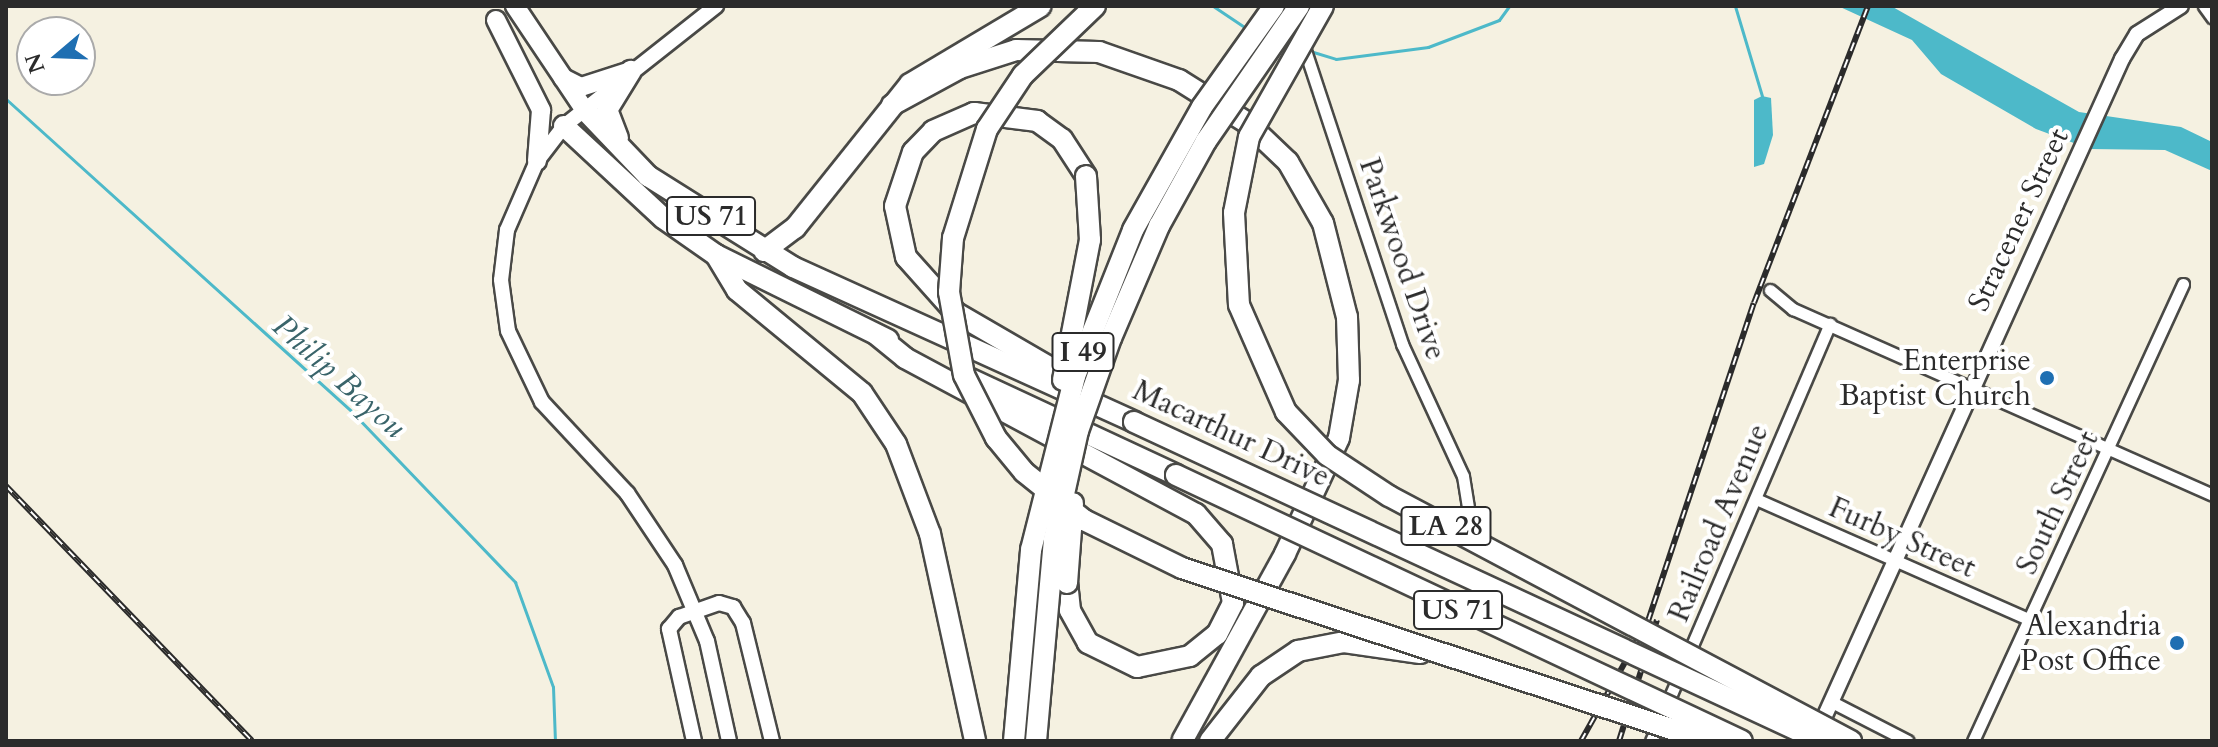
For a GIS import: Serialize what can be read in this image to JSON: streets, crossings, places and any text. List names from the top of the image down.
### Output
{
  "streets": {
    "highway": [
      "US 71",
      "I 49",
      "Macarthur Drive",
      "LA 28"
    ],
    "street": [
      "Stracener Street",
      "Parkwood Drive",
      "South Street",
      "Railroad Avenue",
      "Furby Street"
    ]
  },
  "crossings": [
    ["Stracener Street", "Furby Street"],
    ["South Street", "Furby Street"],
    ["Railroad Avenue", "Furby Street"]
  ],
  "water": ["Philip Bayou"],
  "places": ["Enterprise Baptist Church", "Alexandria Post Office"],
  "north": "left"
}
